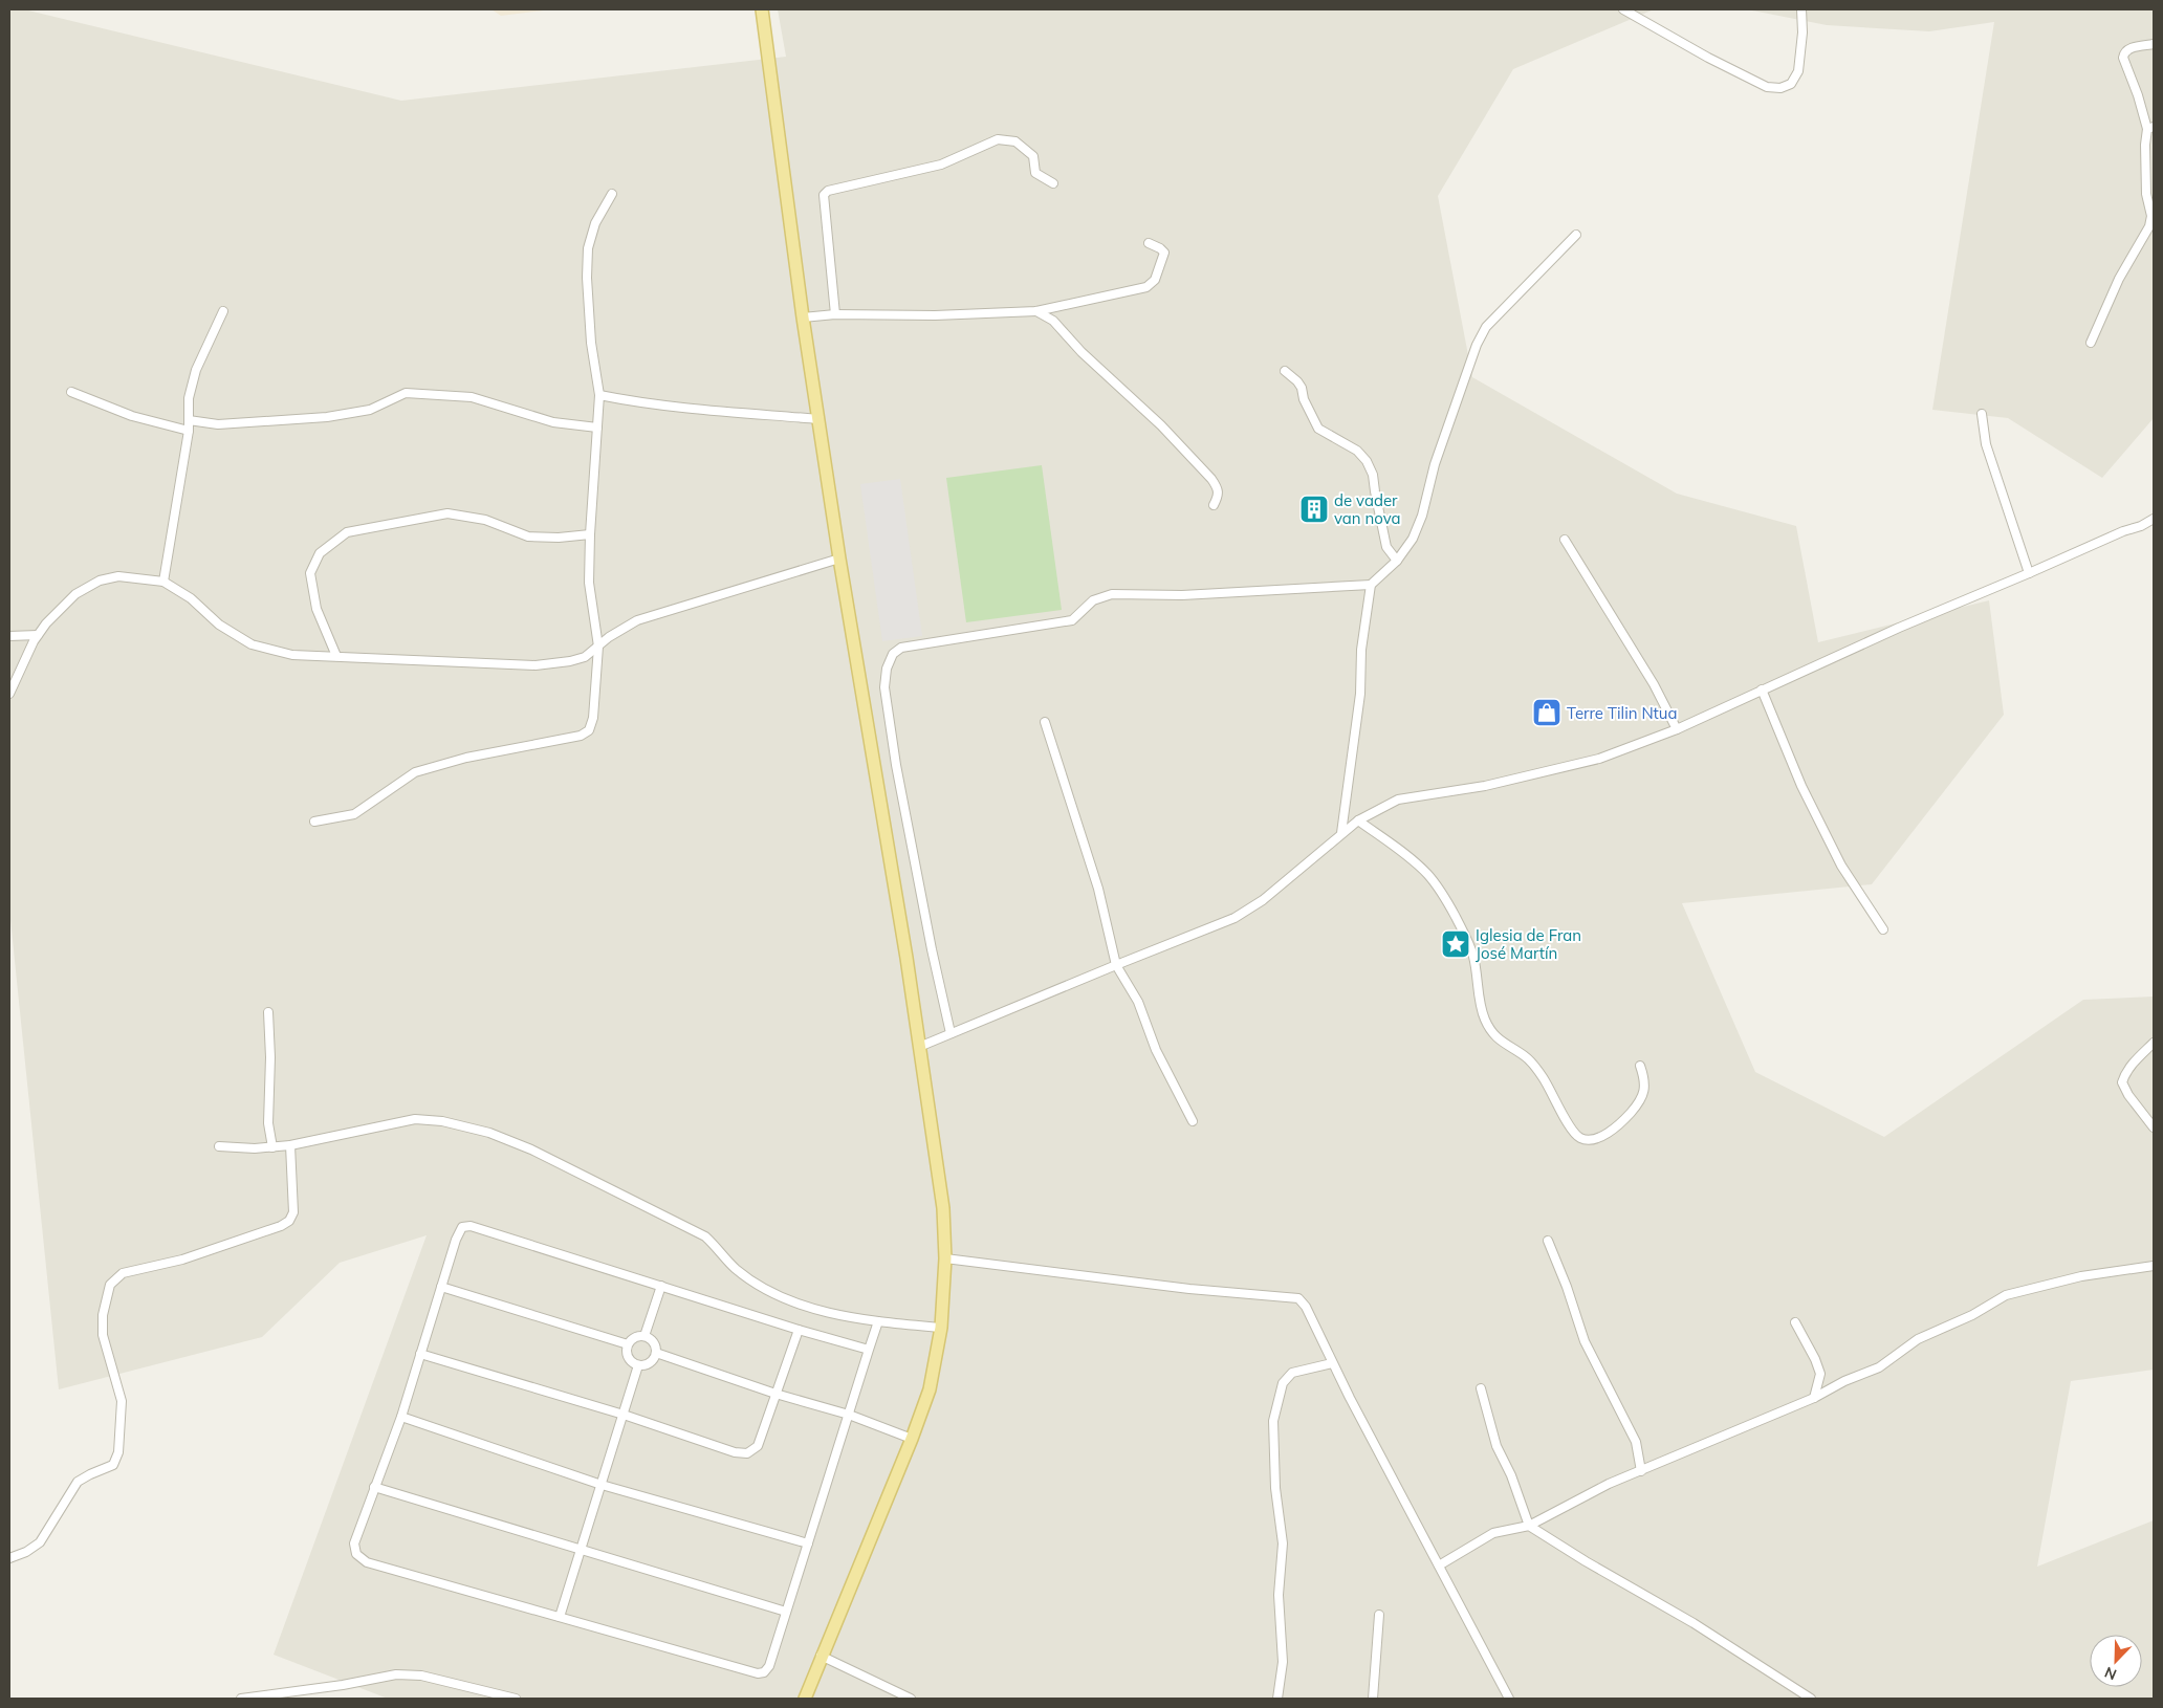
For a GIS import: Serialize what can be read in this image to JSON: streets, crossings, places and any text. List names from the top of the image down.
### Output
{
  "places": {
    "building": ["de vader van nova"],
    "shop": ["Terre Tilin Ntua"],
    "place": ["Iglesia de Fran José Martín"]
  },
  "north": "bottom left"
}
